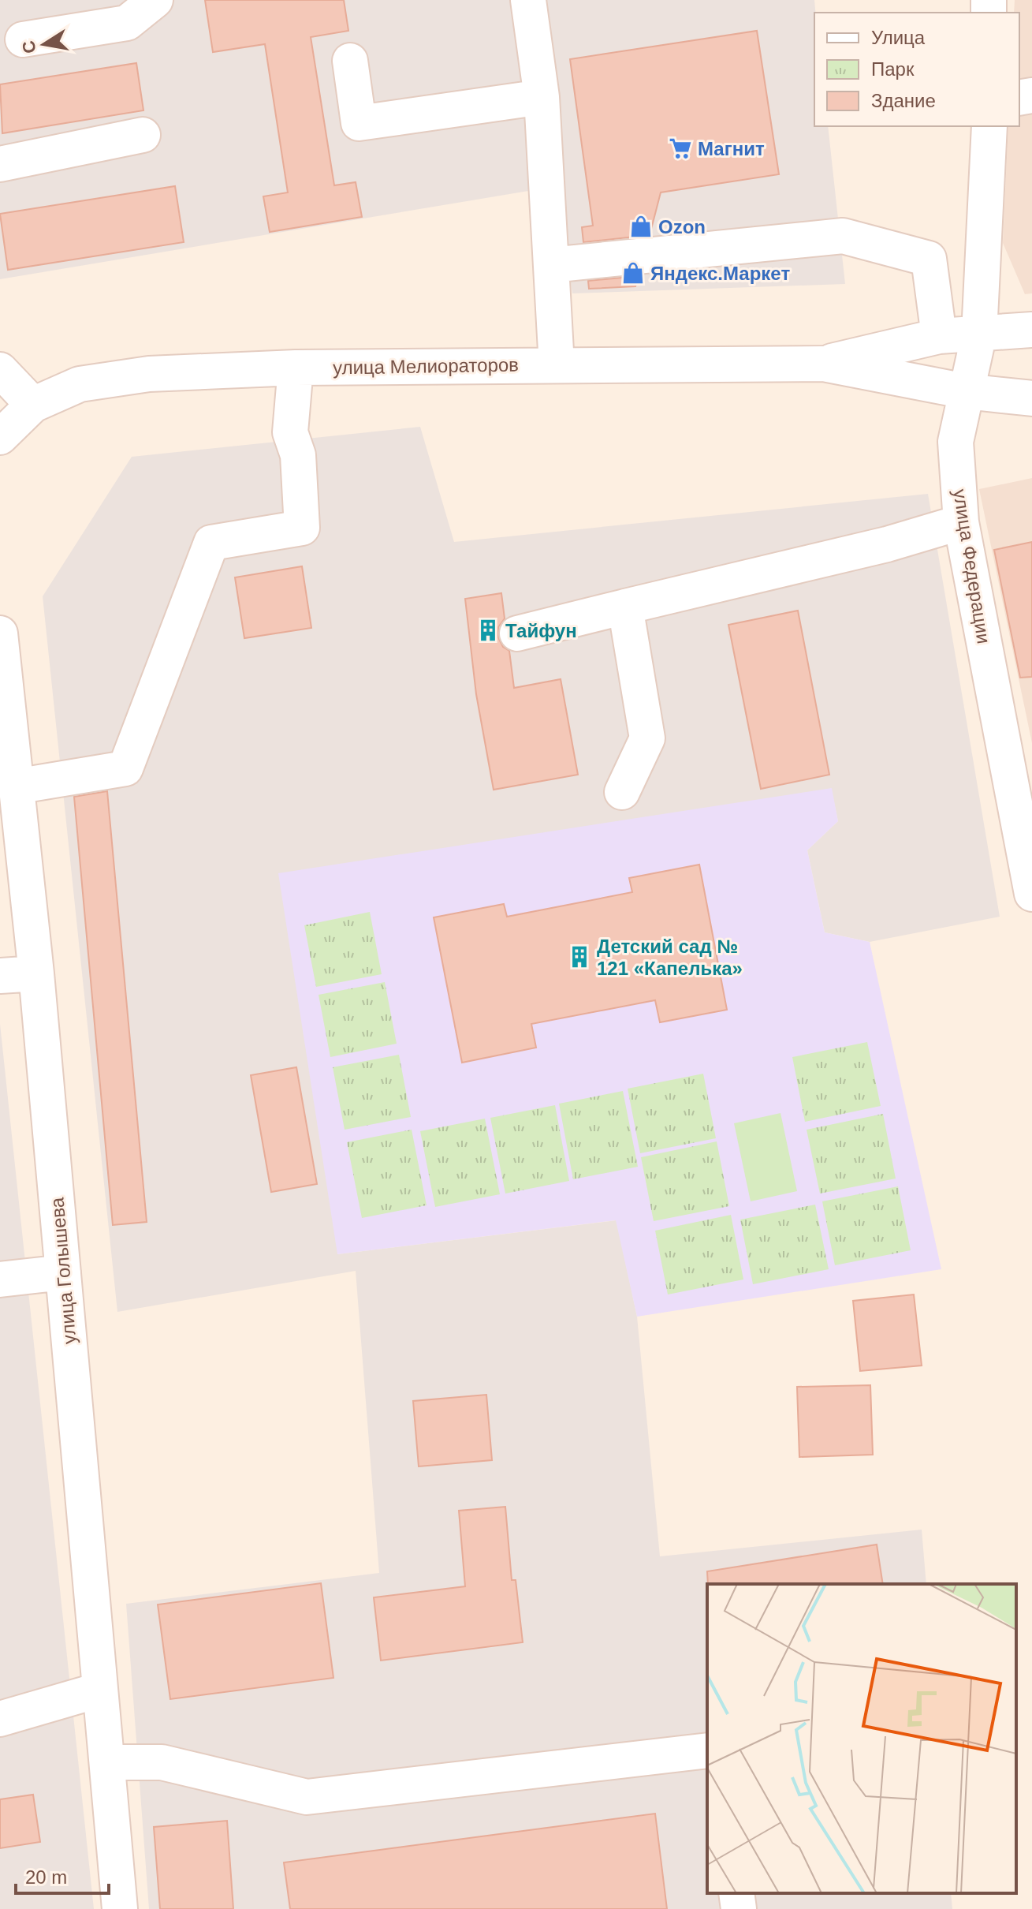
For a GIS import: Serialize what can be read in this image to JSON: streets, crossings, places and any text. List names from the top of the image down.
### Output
{
  "streets": {
    "street": ["улица Мелиораторов", "улица Федерации", "улица Голышева"]
  },
  "crossings": [
    ["улица Мелиораторов", "улица Федерации"]
  ],
  "places": {
    "supermarket": ["Магнит"],
    "shop": ["Ozon", "Яндекс.Маркет"],
    "building": ["Тайфун", "Детский сад № 121 «Капелька»"]
  },
  "legend": ["Улица", "Парк", "Здание"],
  "scale_bar": "20 m",
  "north": "left"
}
